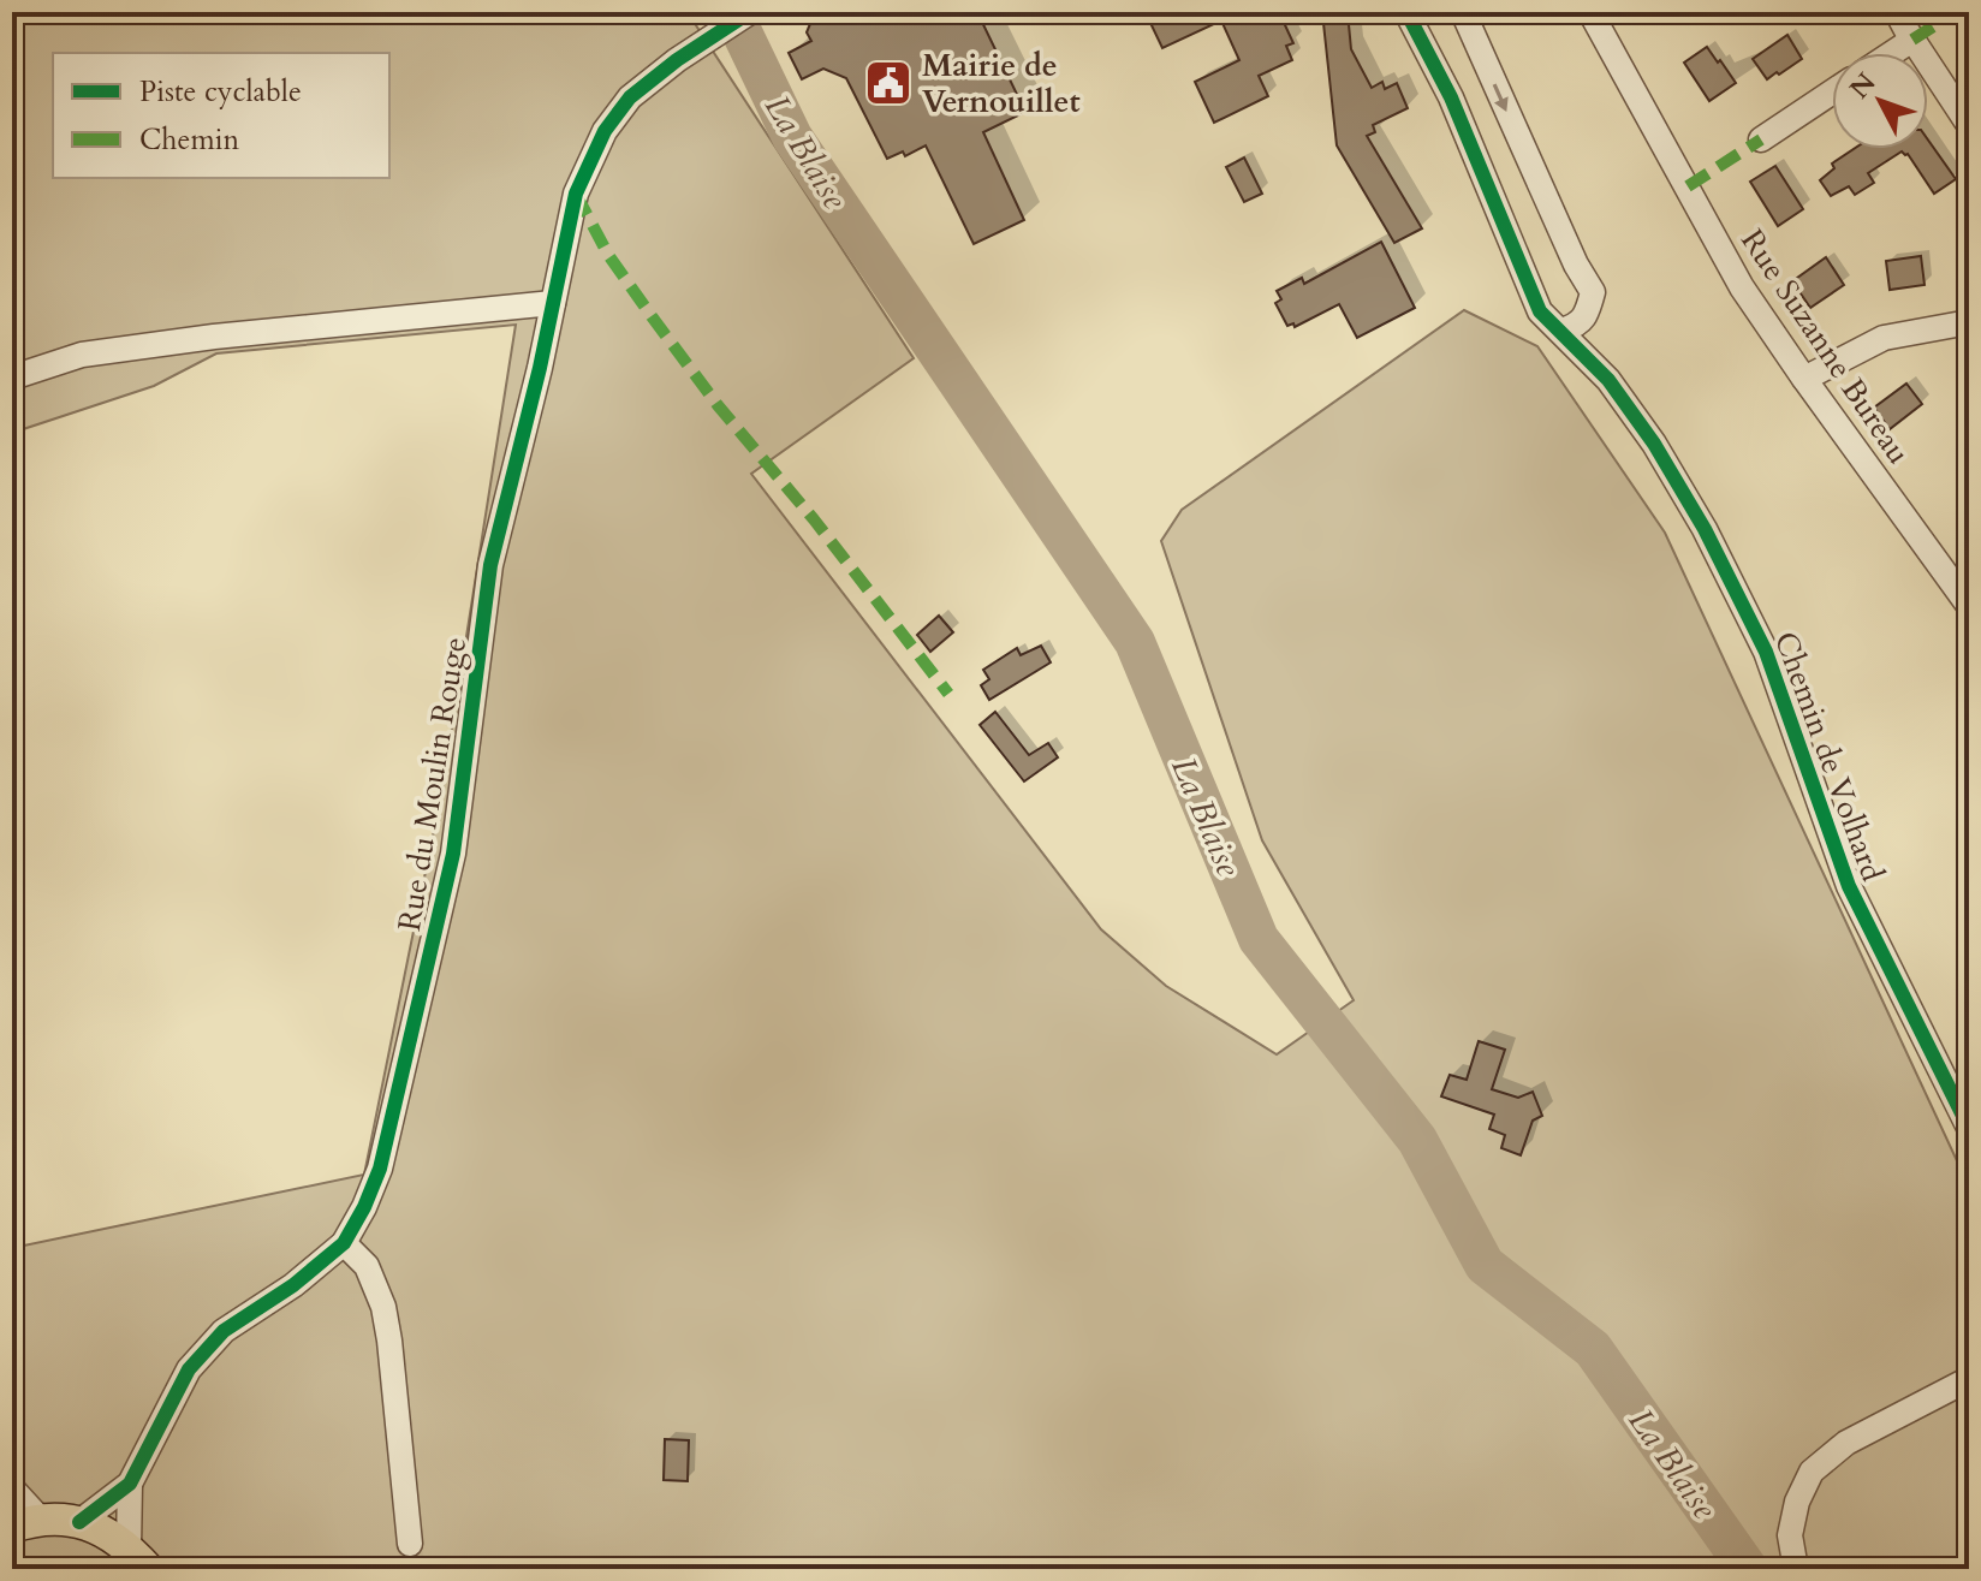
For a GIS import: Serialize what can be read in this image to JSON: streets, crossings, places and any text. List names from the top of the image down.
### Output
{
  "streets": {
    "street": ["Rue Suzanne Bureau", "Chemin de Volhard", "Rue du Moulin Rouge"]
  },
  "water": ["La Blaise"],
  "places": {
    "public building": ["Mairie de Vernouillet"]
  },
  "legend": ["Piste cyclable", "Chemin"],
  "north": "top left"
}
